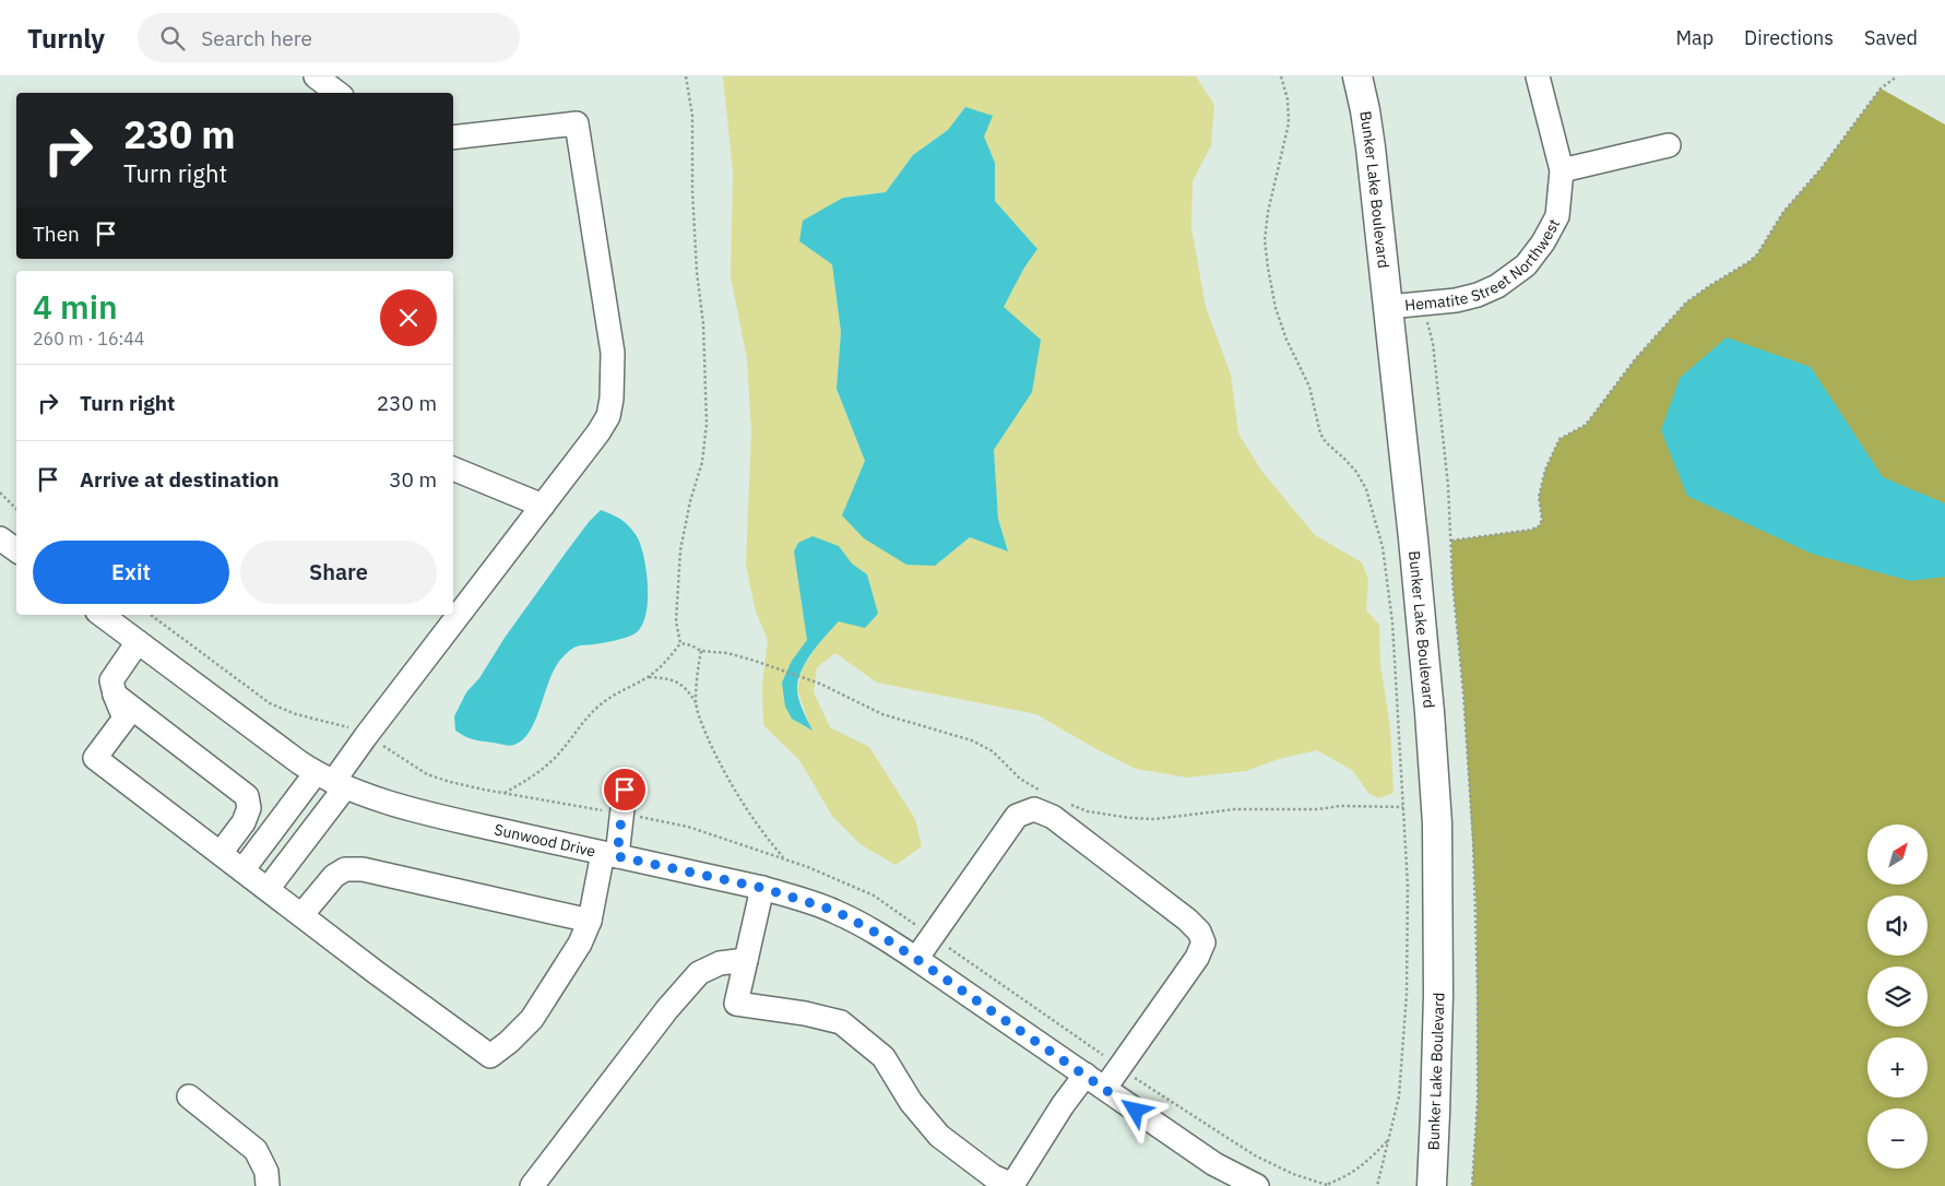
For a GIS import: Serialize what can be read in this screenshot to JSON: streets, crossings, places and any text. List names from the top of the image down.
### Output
{
  "streets": {
    "main road": ["Bunker Lake Boulevard"],
    "street": ["Hematite Street Northwest", "Sunwood Drive"]
  },
  "crossings": [
    ["Bunker Lake Boulevard", "Hematite Street Northwest"]
  ],
  "north": "top right",
  "page": {
    "header": "Turnly",
    "search": "Search here",
    "nav": ["Map", "Directions", "Saved"],
    "turn": ["230 m", "Turn right"],
    "then": "Then",
    "heading": ["4 min", "260 m · 16:44"],
    "list": [
      {
        "name": "Turn right",
        "value": "230 m"
      },
      {
        "name": "Arrive at destination",
        "value": "30 m"
      }
    ],
    "buttons": ["Exit", "Share"],
    "map_buttons": ["+", "−"]
  }
}
